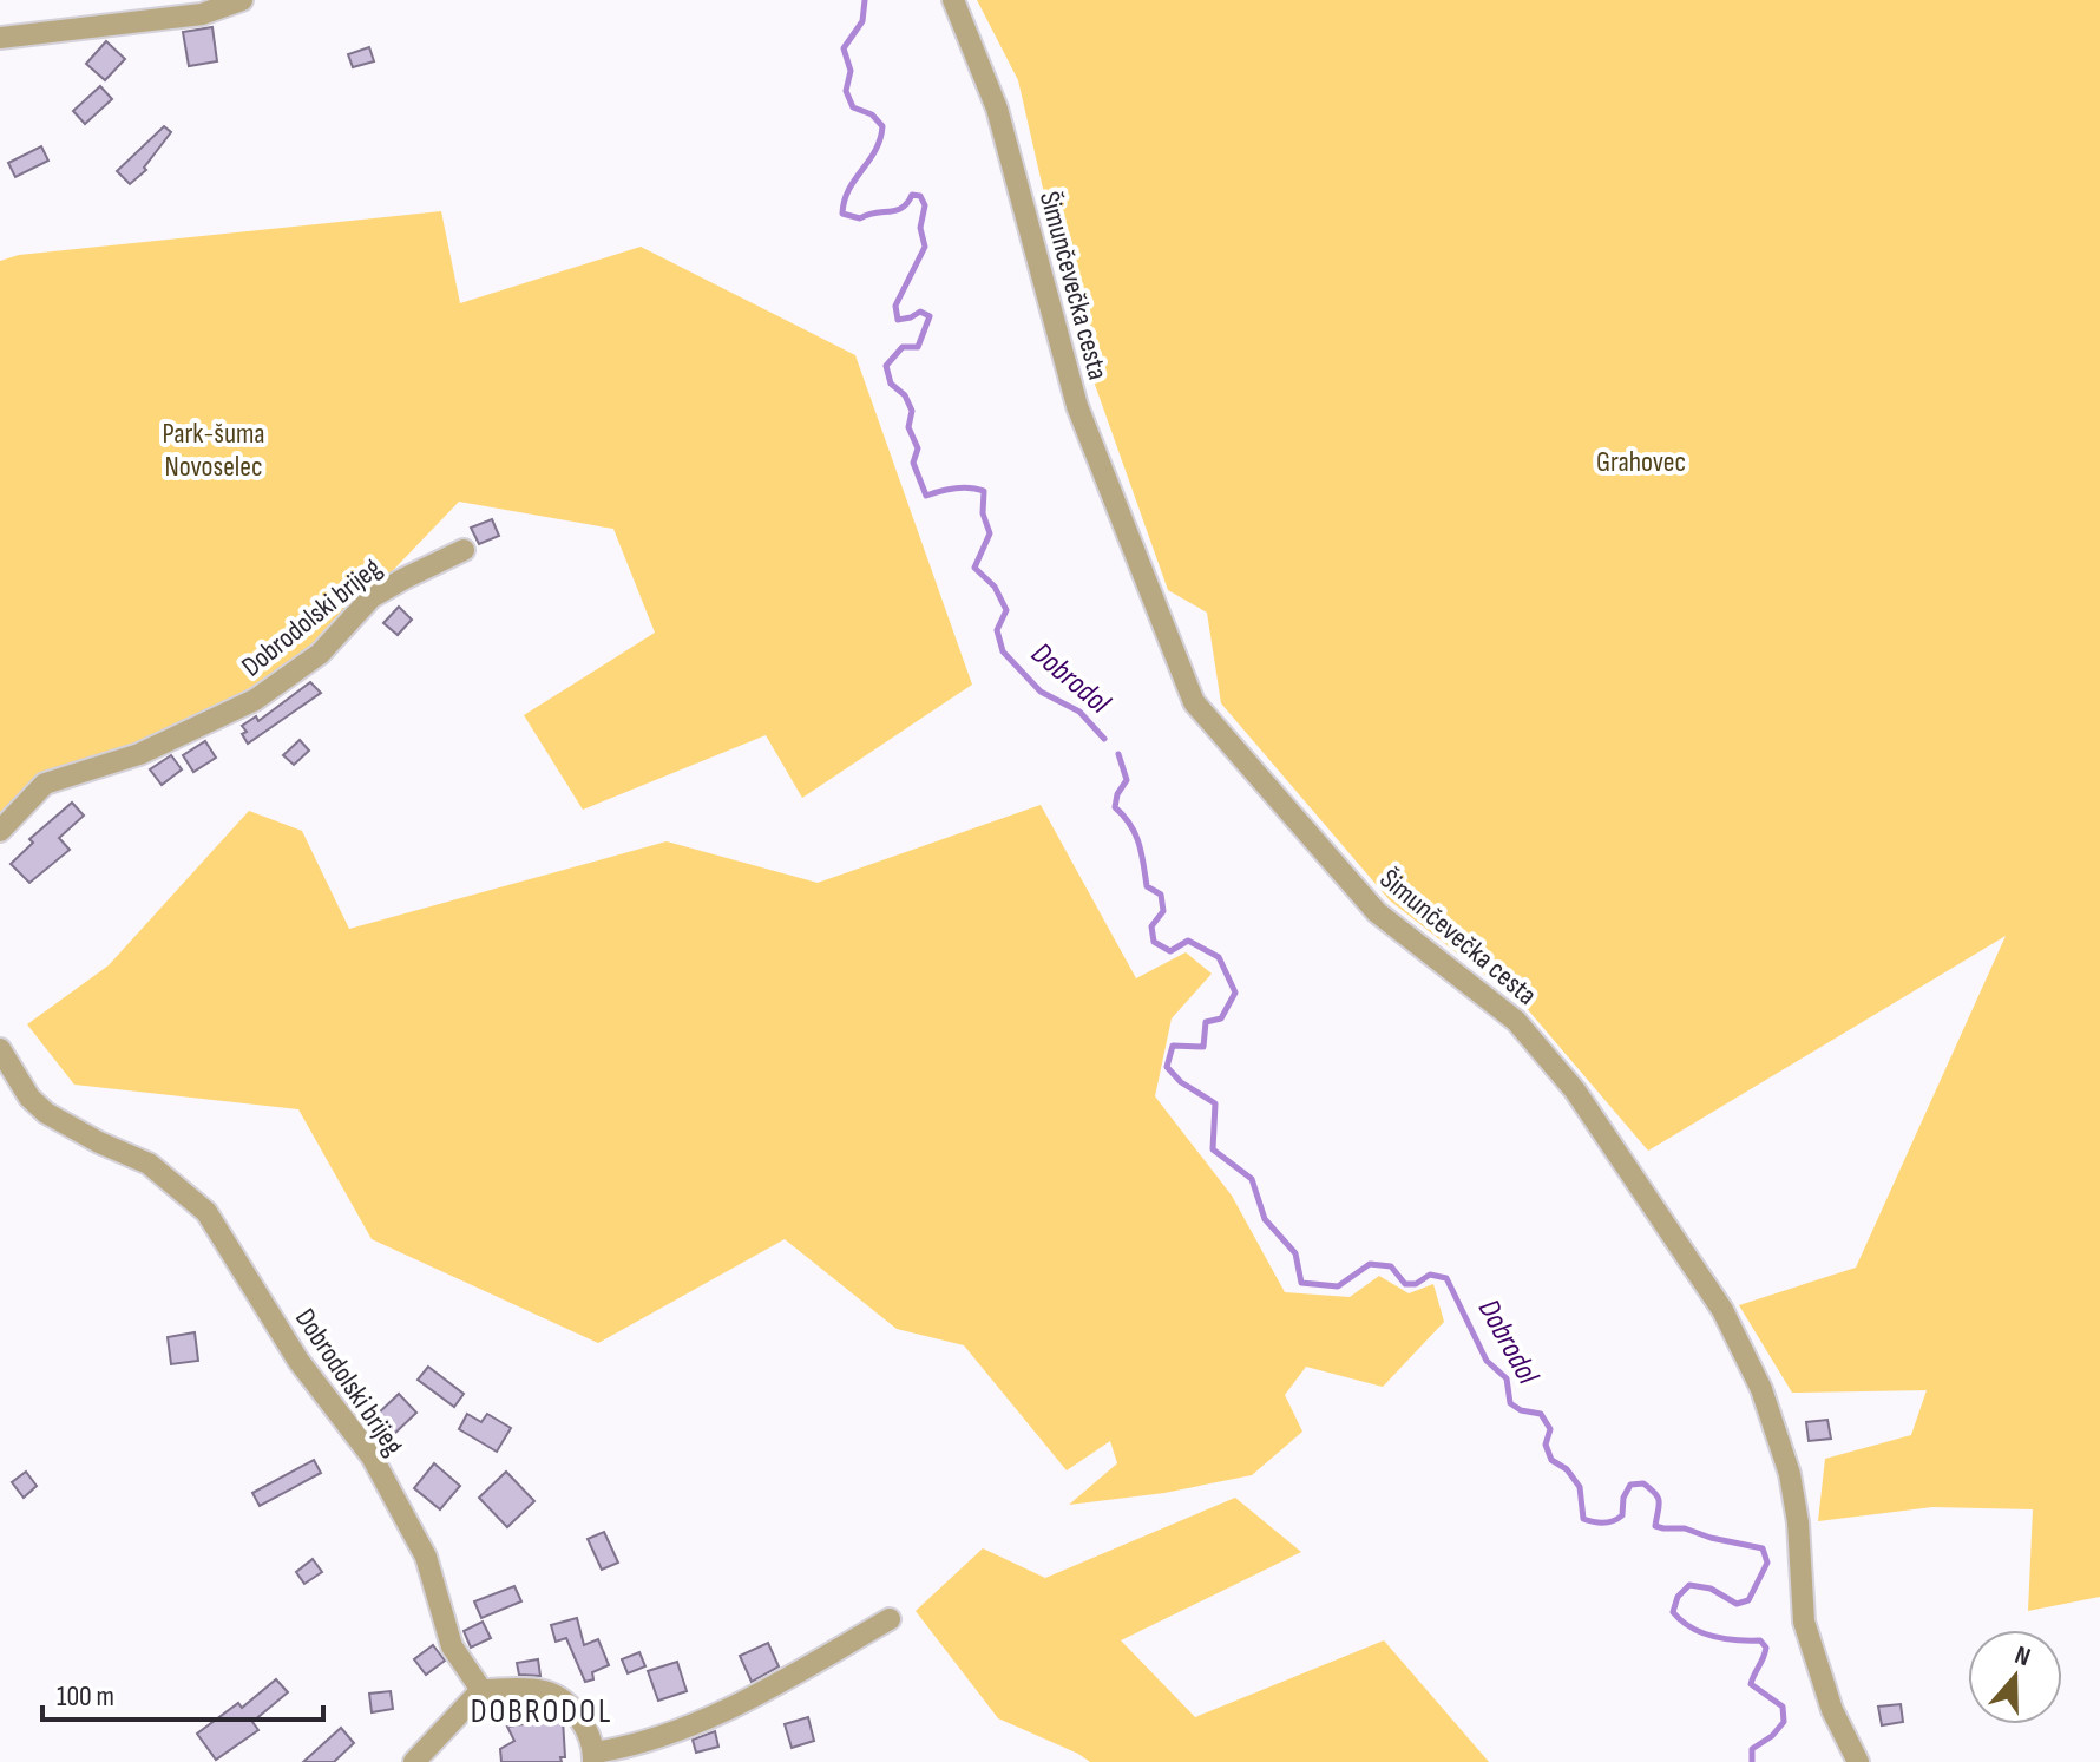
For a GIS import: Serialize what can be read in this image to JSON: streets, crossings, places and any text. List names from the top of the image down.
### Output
{
  "streets": {
    "street": ["Šimunčevečka cesta", "Dobrodolski brijeg"]
  },
  "districts": ["DOBRODOL"],
  "water": ["Dobrodol"],
  "parks": ["Park-šuma Novoselec", "Grahovec"],
  "scale_bar": "100 m",
  "north": "top"
}
